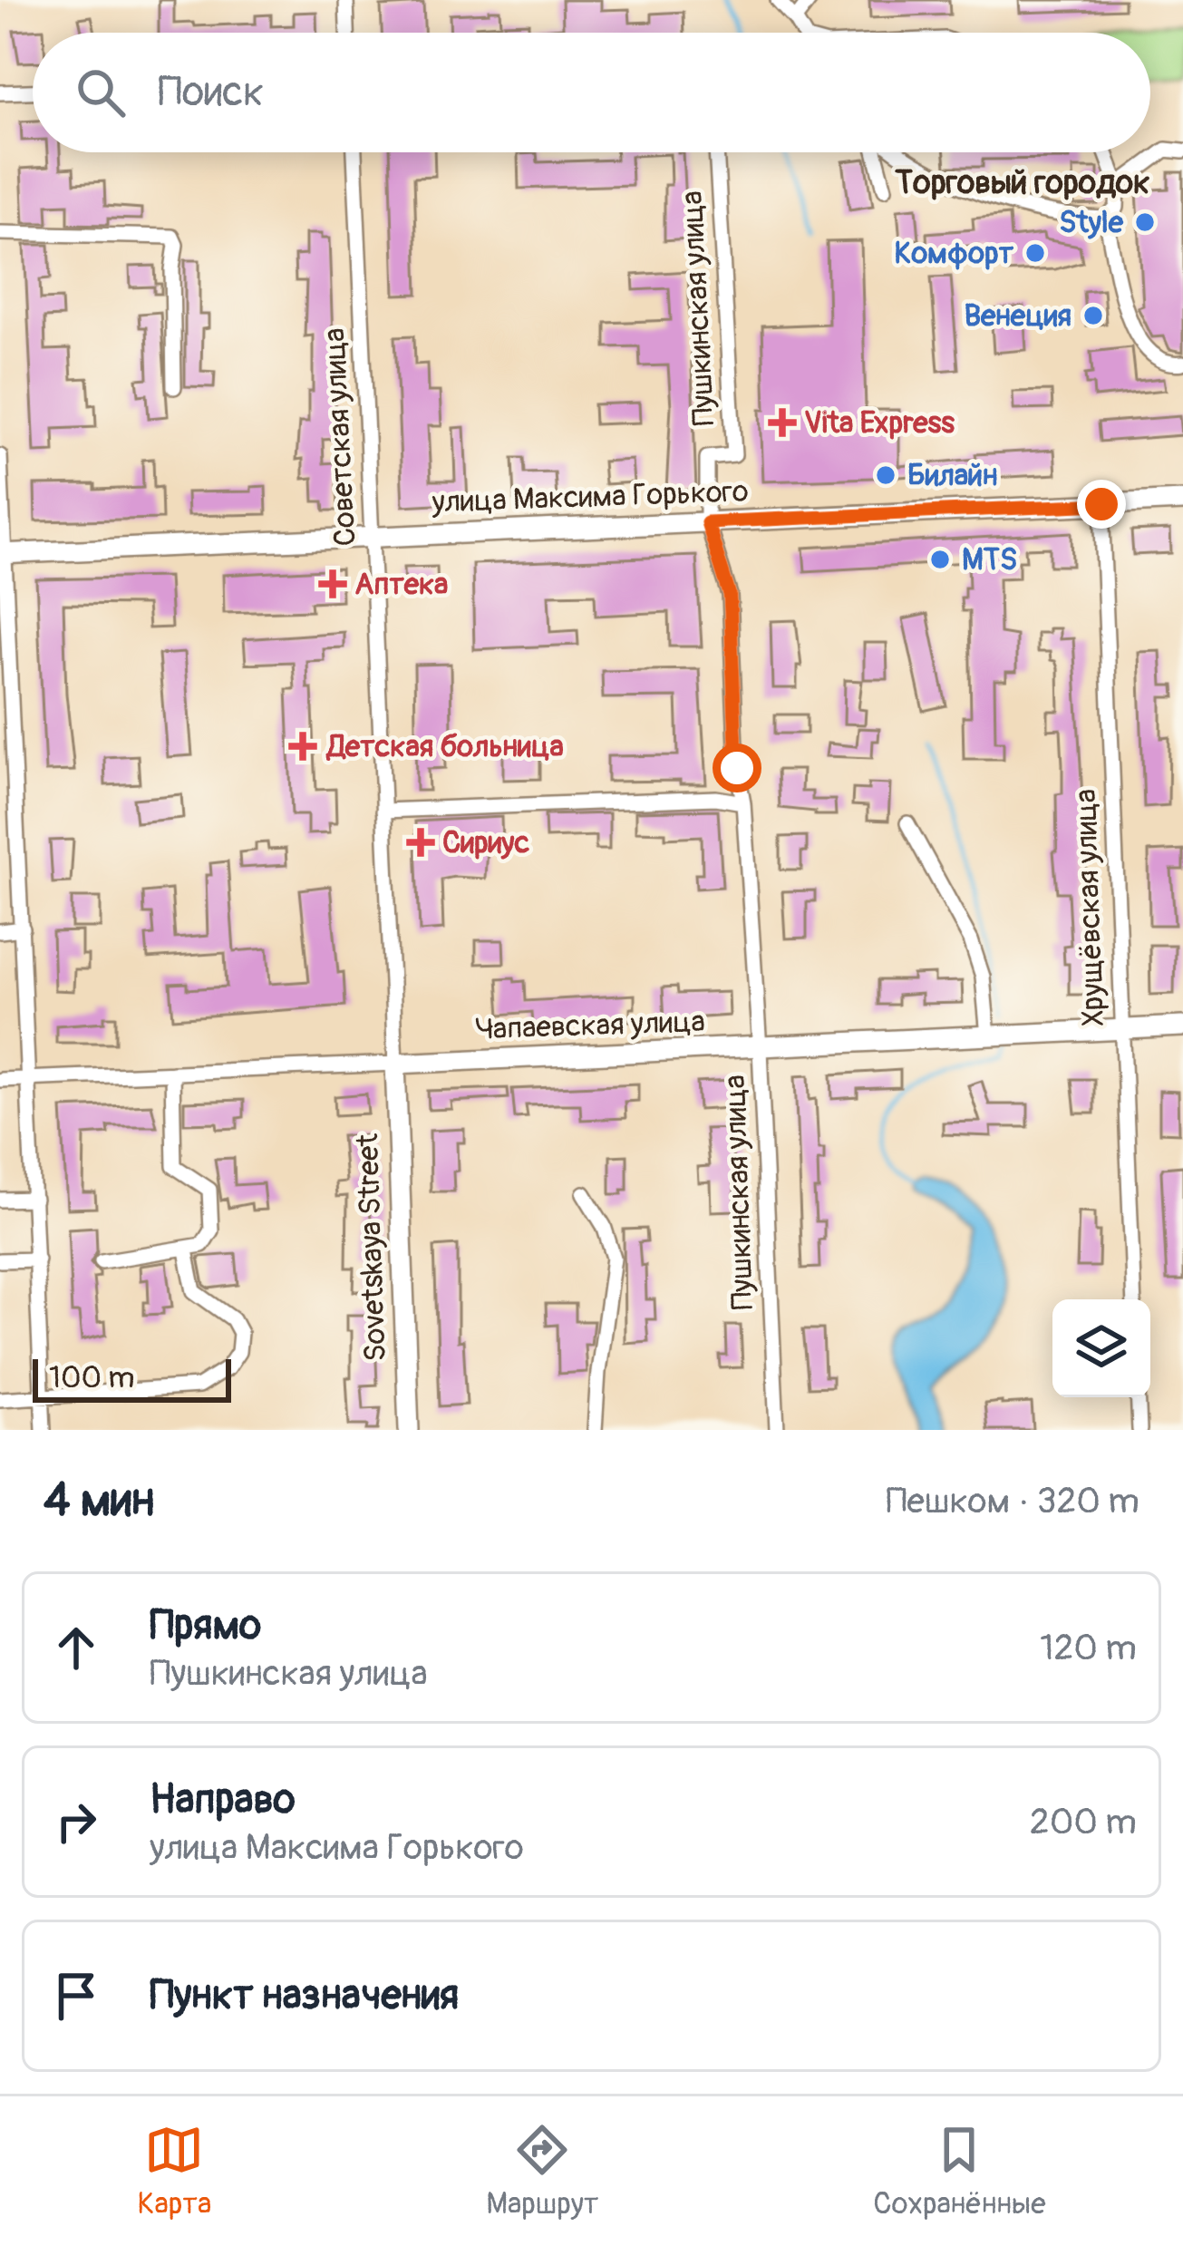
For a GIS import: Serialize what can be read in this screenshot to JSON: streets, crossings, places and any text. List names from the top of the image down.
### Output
{
  "streets": {
    "main road": ["улица Максима Горького", "Чапаевская улица", "Sovetskaya Street"],
    "street": ["Пушкинская улица", "Советская улица", "Хрущёвская улица"]
  },
  "crossings": [
    ["Пушкинская улица", "улица Максима Горького"],
    ["Пушкинская улица", "Чапаевская улица"],
    ["Советская улица", "улица Максима Горького"],
    ["Советская улица", "Чапаевская улица"],
    ["Советская улица", "Sovetskaya Street"],
    ["улица Максима Горького", "Хрущёвская улица"],
    ["Хрущёвская улица", "Чапаевская улица"],
    ["Чапаевская улица", "Sovetskaya Street"]
  ],
  "districts": ["Торговый городок"],
  "places": {
    "other": [
      "Style",
      "Комфорт",
      "Венеция",
      "Билайн",
      "MTS"
    ],
    "health": [
      "Vita Express",
      "Аптека",
      "Детская больница",
      "Сириус"
    ]
  },
  "scale_bar": "100 m",
  "page": {
    "search": "Поиск",
    "scale": "100 m",
    "heading": ["4 мин", "Пешком · 320 m"],
    "list": [
      ["Прямо", "Пушкинская улица", "120 m"],
      ["Направо", "улица Максима Горького", "200 m"],
      "Пункт назначения"
    ],
    "nav": ["Карта", "Маршрут", "Сохранённые"]
  }
}
